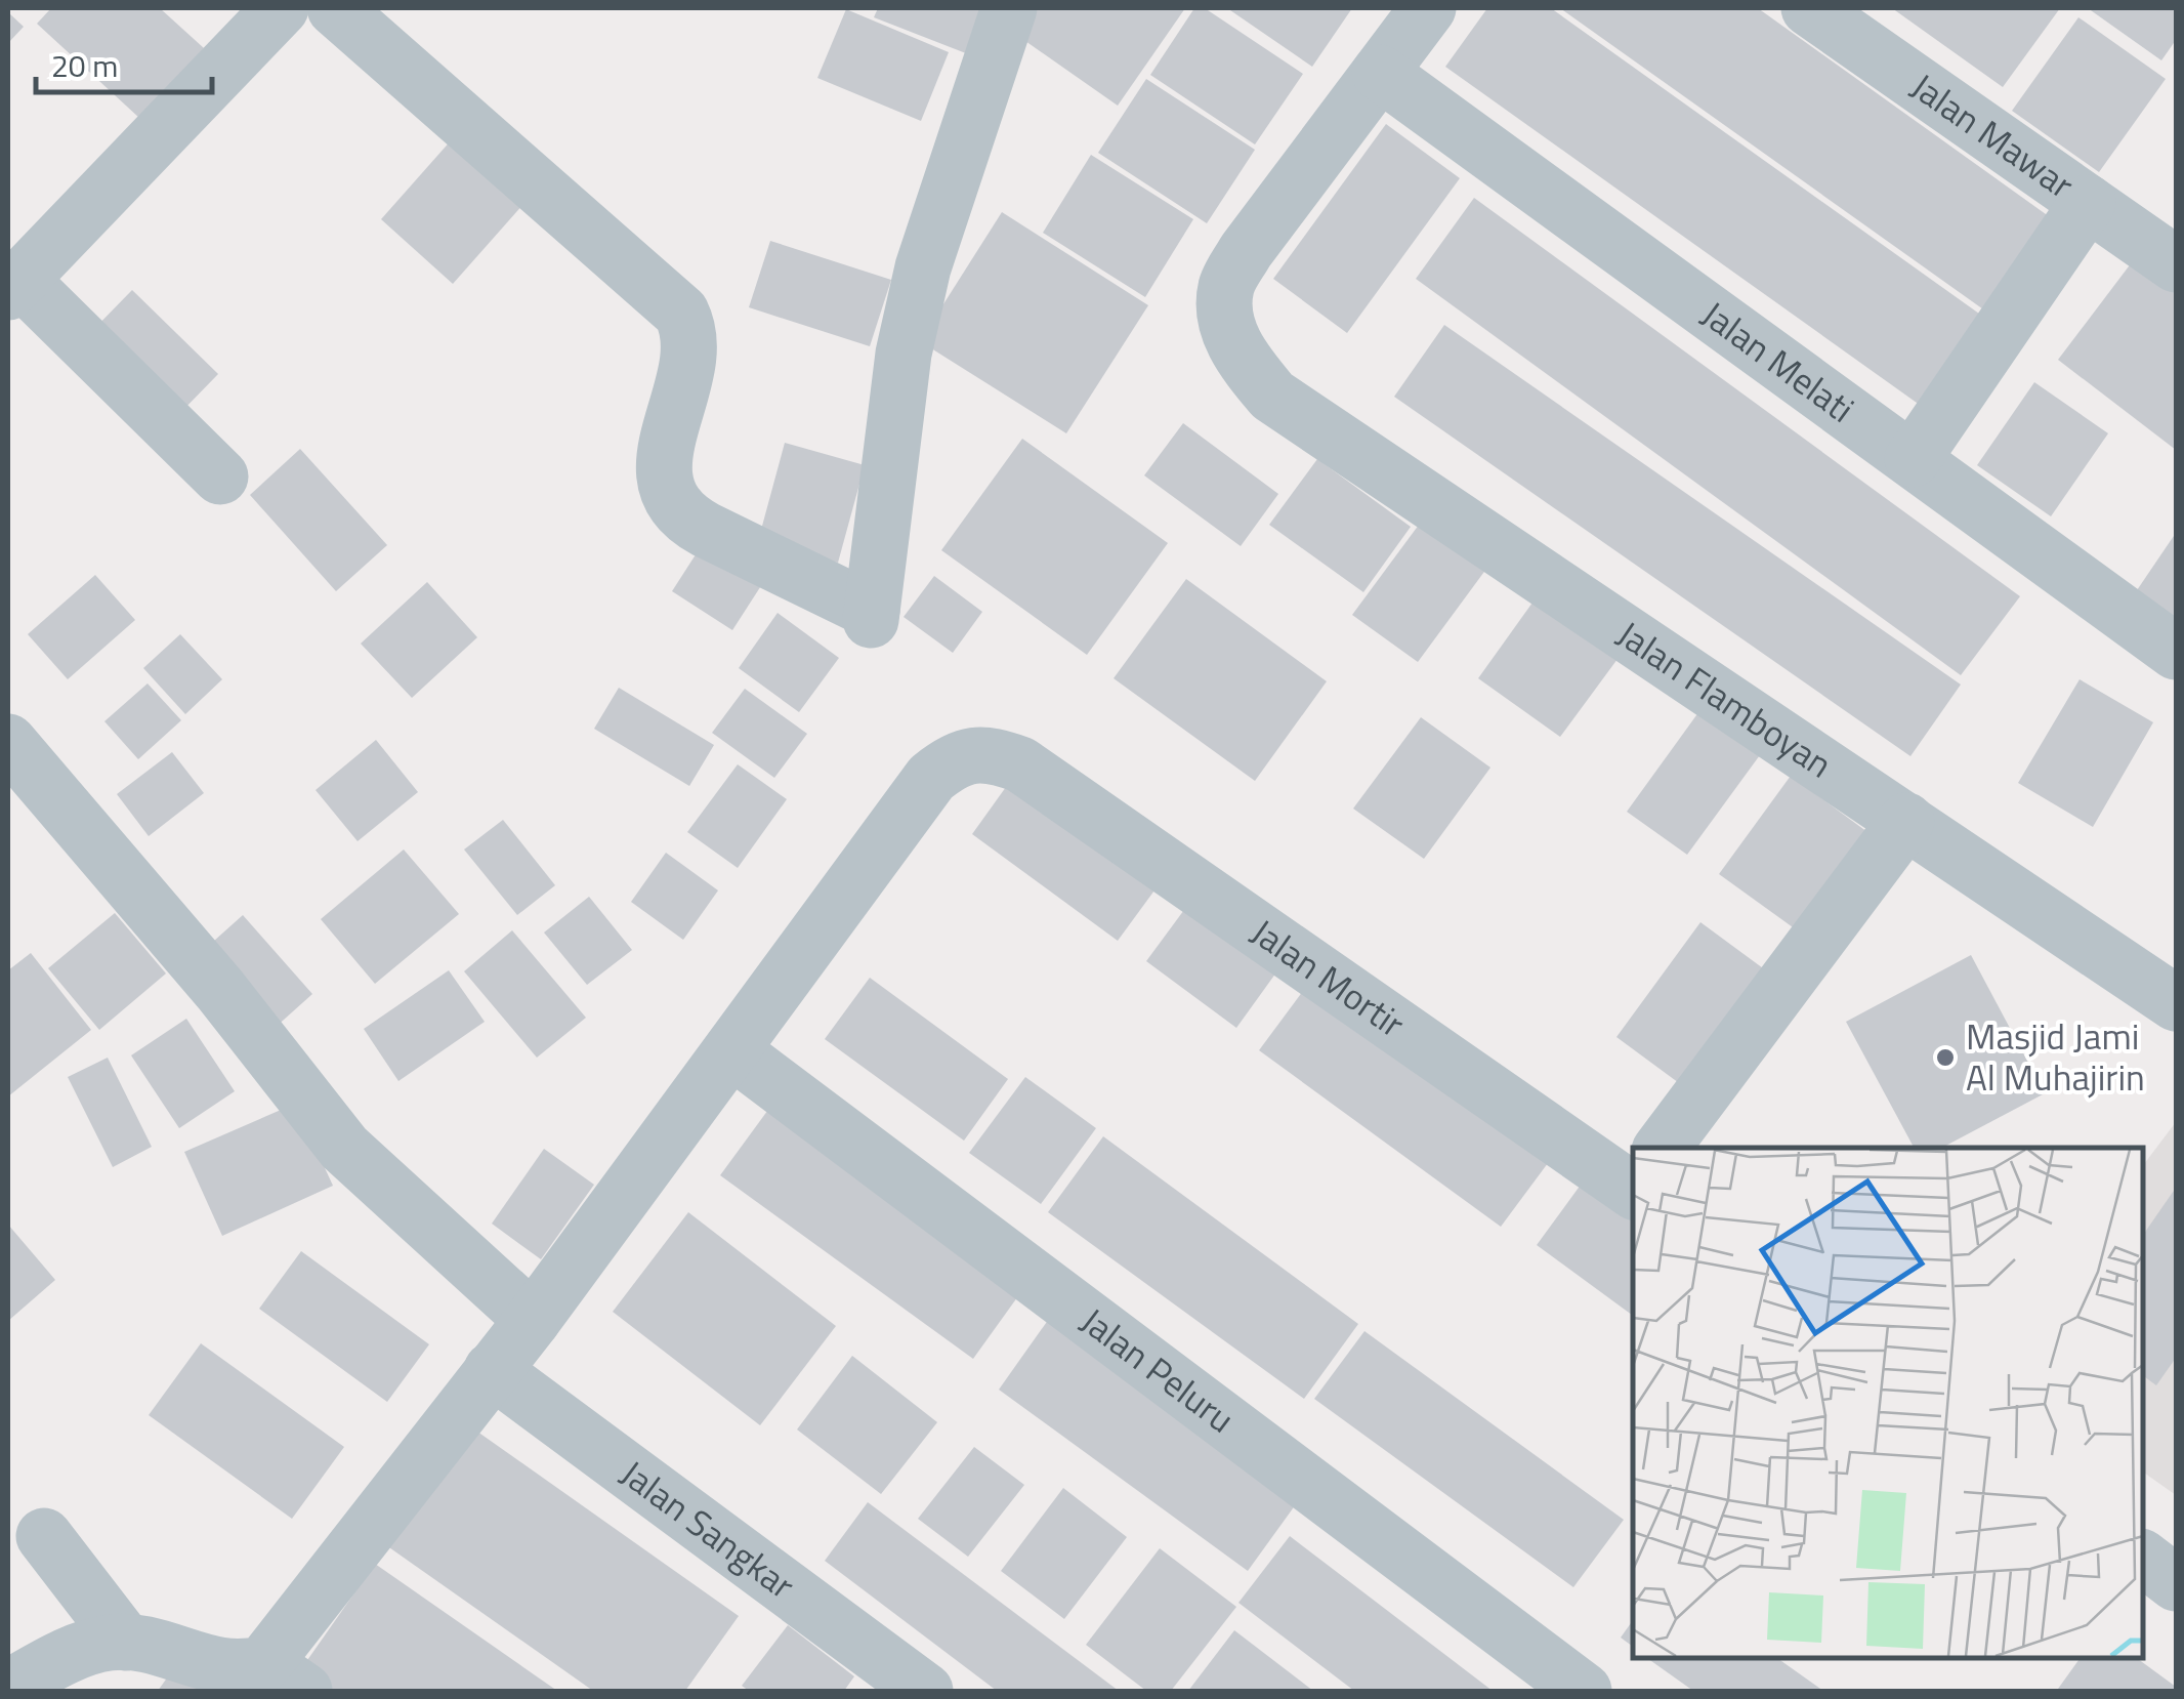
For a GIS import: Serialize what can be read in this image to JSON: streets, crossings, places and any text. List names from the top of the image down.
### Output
{
  "streets": {
    "street": [
      "Jalan Mawar",
      "Jalan Melati",
      "Jalan Flamboyan",
      "Jalan Mortir",
      "Jalan Peluru",
      "Jalan Sangkar"
    ]
  },
  "crossings": [
    ["Jalan Melati", "Jalan Flamboyan"],
    ["Jalan Mortir", "Jalan Peluru"]
  ],
  "places": ["Masjid Jami Al Muhajirin"],
  "scale_bar": "20 m"
}
